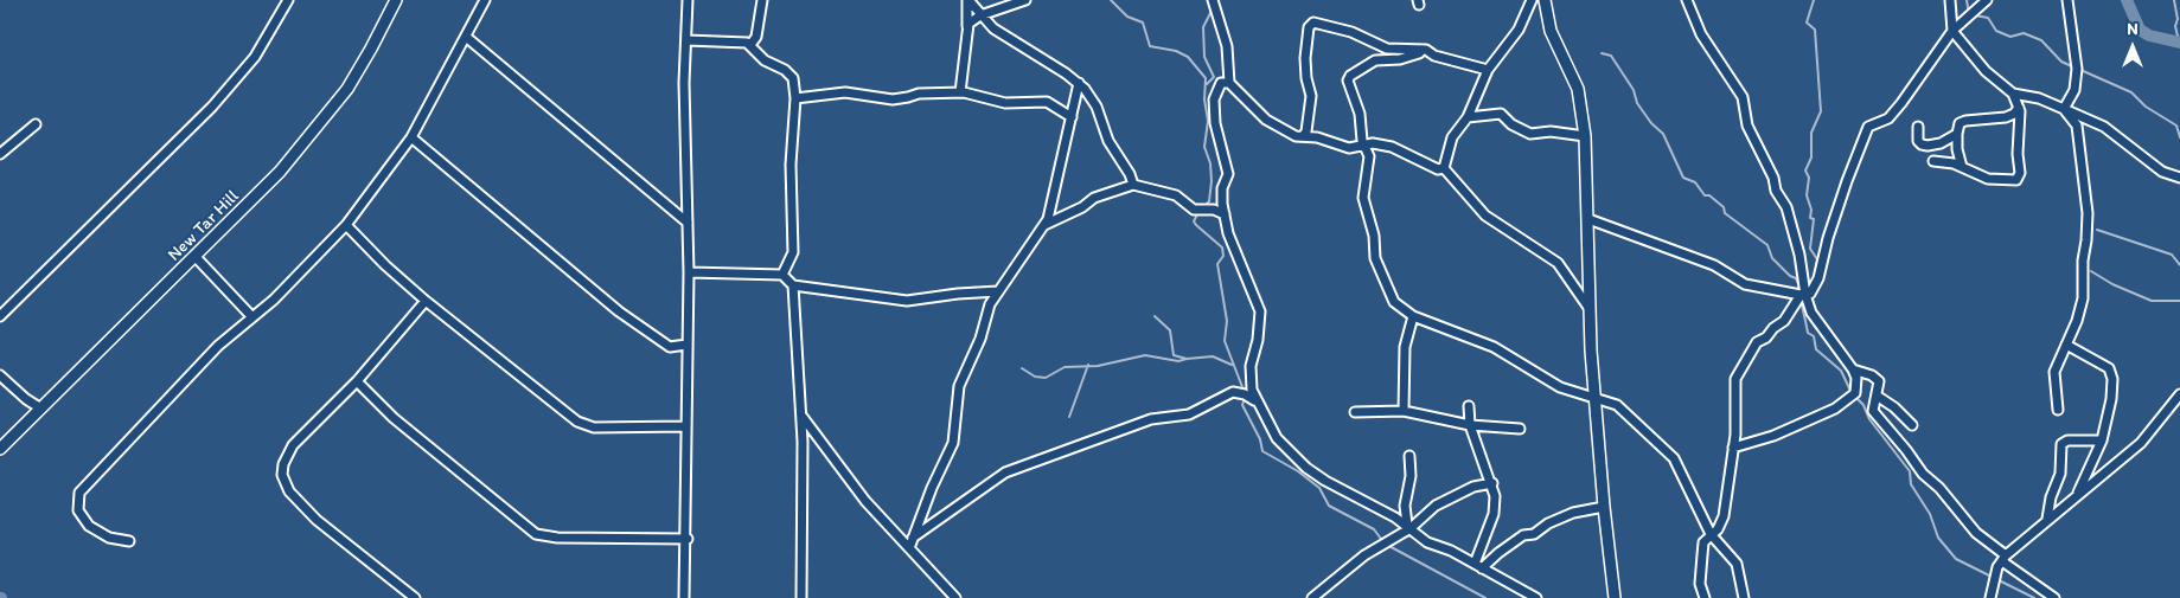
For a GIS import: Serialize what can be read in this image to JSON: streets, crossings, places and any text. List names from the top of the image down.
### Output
{
  "streets": {
    "street": ["New Tar Hill"]
  },
  "north": "top"
}
